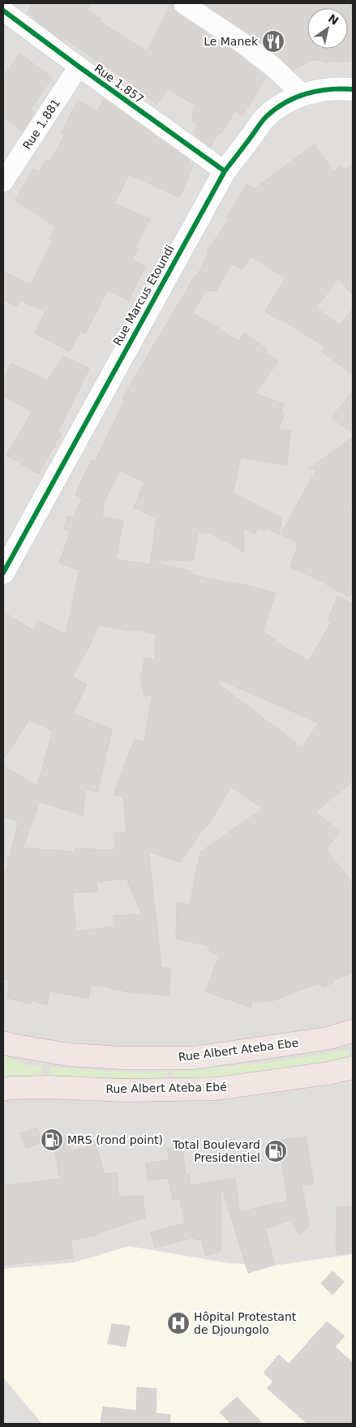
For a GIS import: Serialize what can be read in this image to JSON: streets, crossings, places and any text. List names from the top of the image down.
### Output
{
  "streets": {
    "highway": ["Rue Albert Ateba Ebe", "Rue Albert Ateba Ebé"],
    "street": ["Rue 1.857", "Rue 1.881", "Rue Marcus Etoundi"]
  },
  "crossings": [
    ["Rue 1.857", "Rue 1.881"],
    ["Rue 1.857", "Rue Marcus Etoundi"]
  ],
  "places": {
    "restaurant": ["Le Manek"],
    "fuel station": ["MRS (rond point)", "Total Boulevard Presidentiel"],
    "hospital": ["Hôpital Protestant de Djoungolo"]
  },
  "north": "top right"
}
